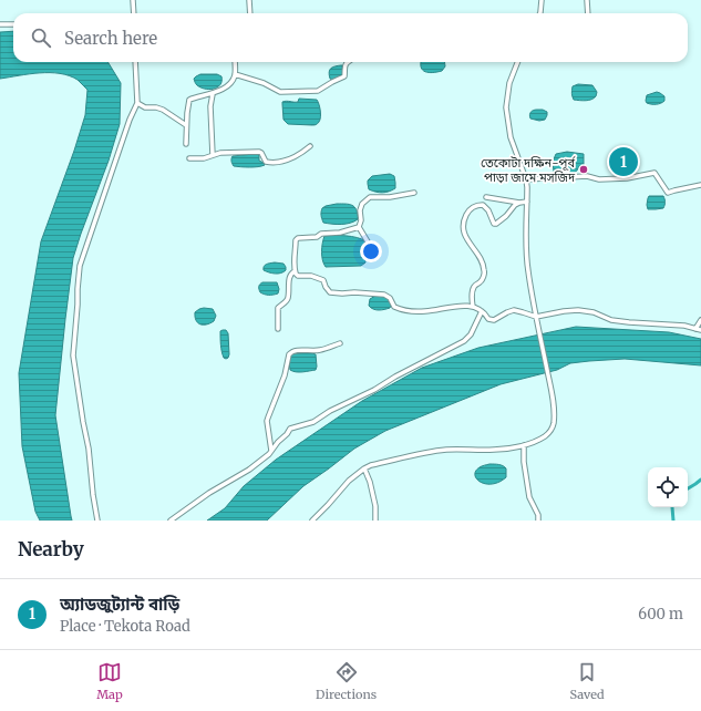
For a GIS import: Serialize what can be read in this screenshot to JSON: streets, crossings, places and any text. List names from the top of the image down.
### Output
{
  "places": ["তেকোটা দক্ষিন-পূর্ব পাড়া জামে মসজিদ"],
  "page": {
    "search": "Search here",
    "pins": "1",
    "heading": "Nearby",
    "list": [
      {
        "mark": "1",
        "name": "অ্যাডজুট্যান্ট বাড়ি",
        "note": "Place · Tekota Road",
        "value": "600 m"
      }
    ],
    "nav": ["Map", "Directions", "Saved"]
  }
}
